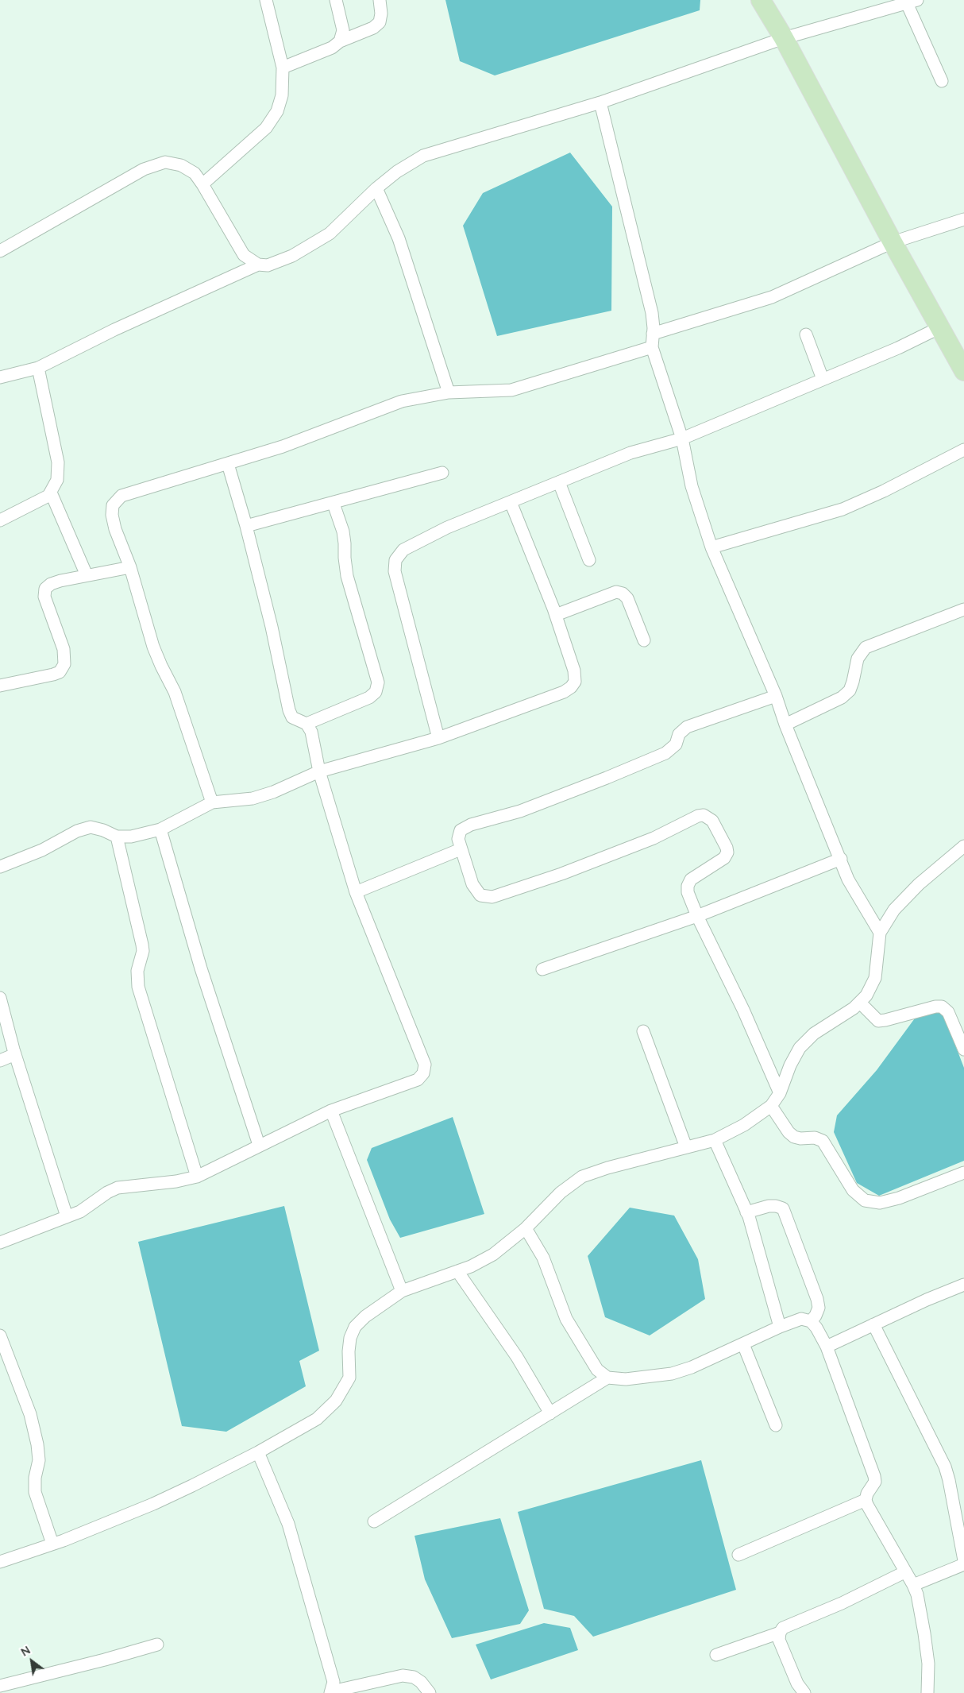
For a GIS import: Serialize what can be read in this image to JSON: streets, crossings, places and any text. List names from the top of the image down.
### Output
{
  "north": "top left"
}
